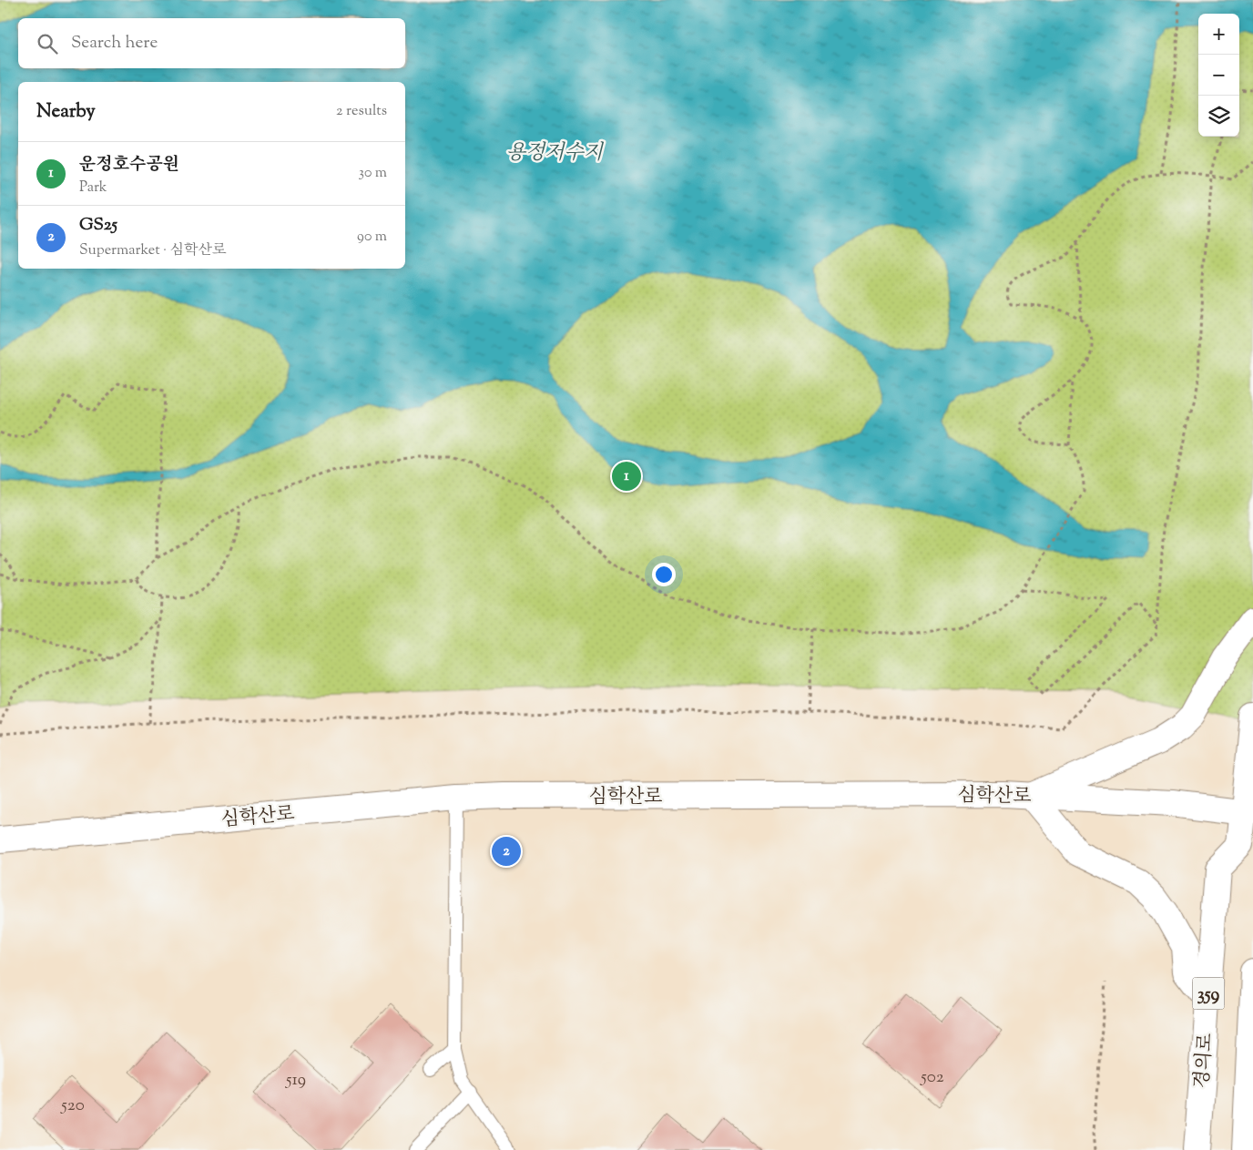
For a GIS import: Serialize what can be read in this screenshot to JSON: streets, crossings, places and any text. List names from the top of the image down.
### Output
{
  "streets": {
    "street": ["심학산로", "359", "경의로"]
  },
  "crossings": [
    ["심학산로", "경의로"]
  ],
  "water": ["용정저수지"],
  "house_numbers": ["502", "519", "520"],
  "page": {
    "map_buttons": ["+", "−"],
    "search": "Search here",
    "heading": ["Nearby", "2 results"],
    "list": [
      {
        "mark": "1",
        "name": "운정호수공원",
        "note": "Park",
        "value": "30 m"
      },
      {
        "mark": "2",
        "name": "GS25",
        "note": "Supermarket · 심학산로",
        "value": "90 m"
      }
    ],
    "pins": ["1", "2"]
  }
}
